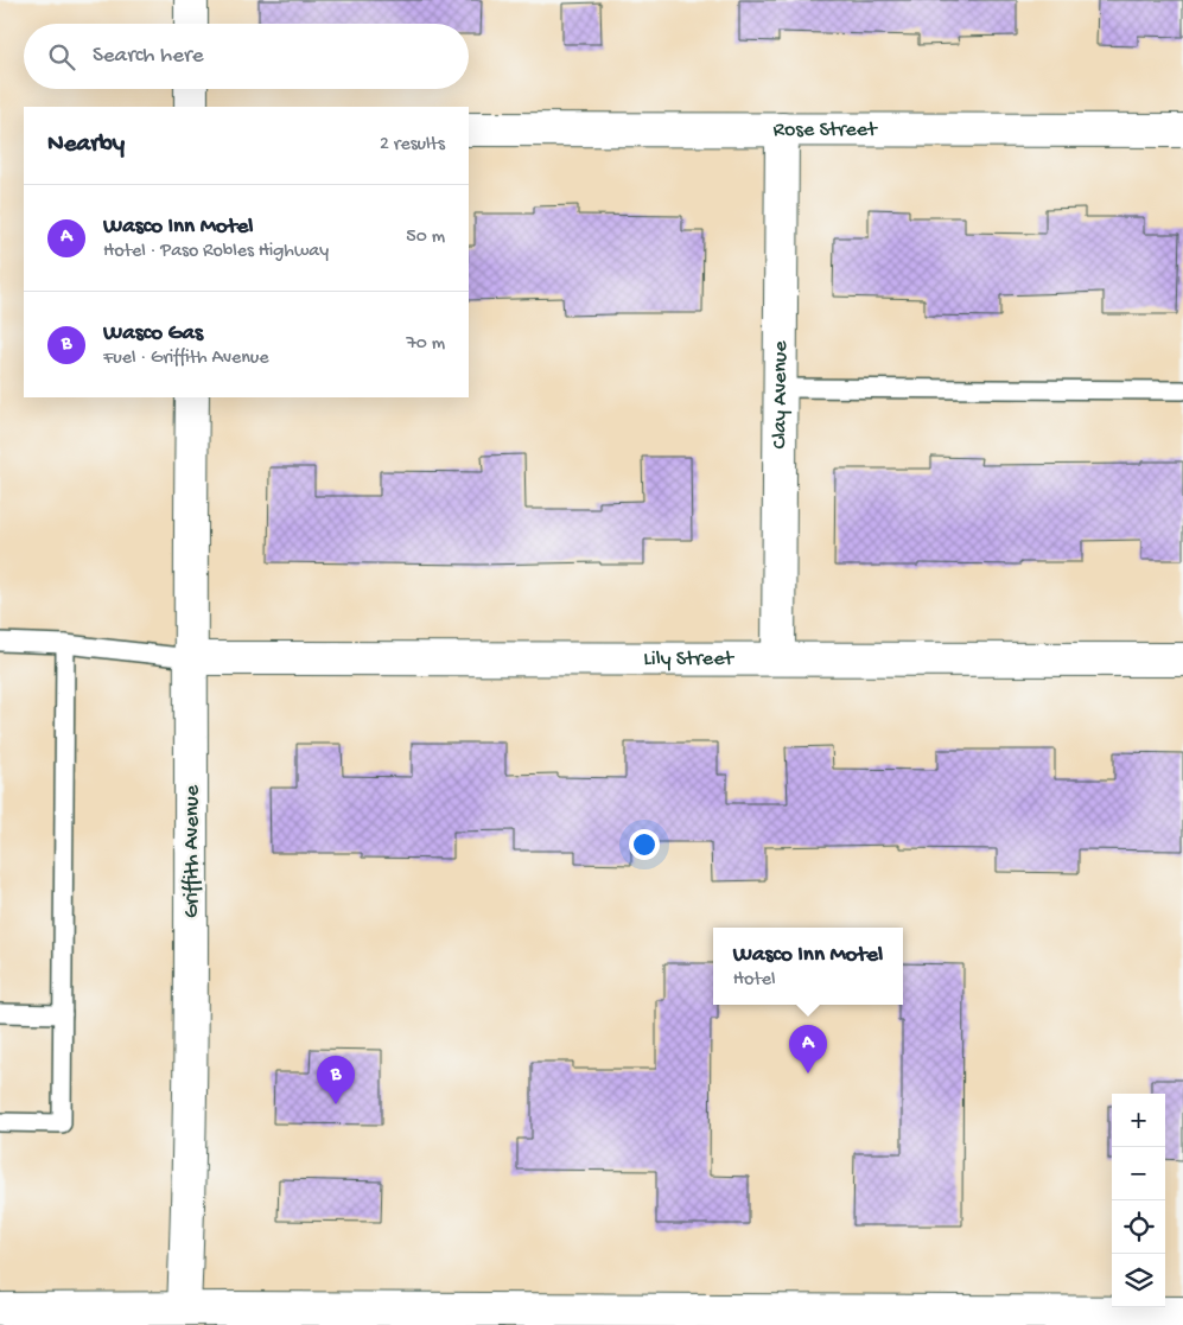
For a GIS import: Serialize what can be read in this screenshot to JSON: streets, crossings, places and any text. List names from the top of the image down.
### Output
{
  "streets": {
    "main road": [
      "Rose Street",
      "Clay Avenue",
      "Lily Street",
      "Griffith Avenue"
    ]
  },
  "crossings": [
    ["Rose Street", "Clay Avenue"],
    ["Clay Avenue", "Lily Street"],
    ["Lily Street", "Griffith Avenue"]
  ],
  "page": {
    "search": "Search here",
    "heading": ["Nearby", "2 results"],
    "list": [
      {
        "mark": "A",
        "name": "Wasco Inn Motel",
        "note": "Hotel · Paso Robles Highway",
        "value": "50 m"
      },
      {
        "mark": "B",
        "name": "Wasco Gas",
        "note": "Fuel · Griffith Avenue",
        "value": "70 m"
      }
    ],
    "popup": ["Wasco Inn Motel", "Hotel"],
    "pins": ["A", "B"],
    "map_buttons": ["+", "−"]
  }
}
